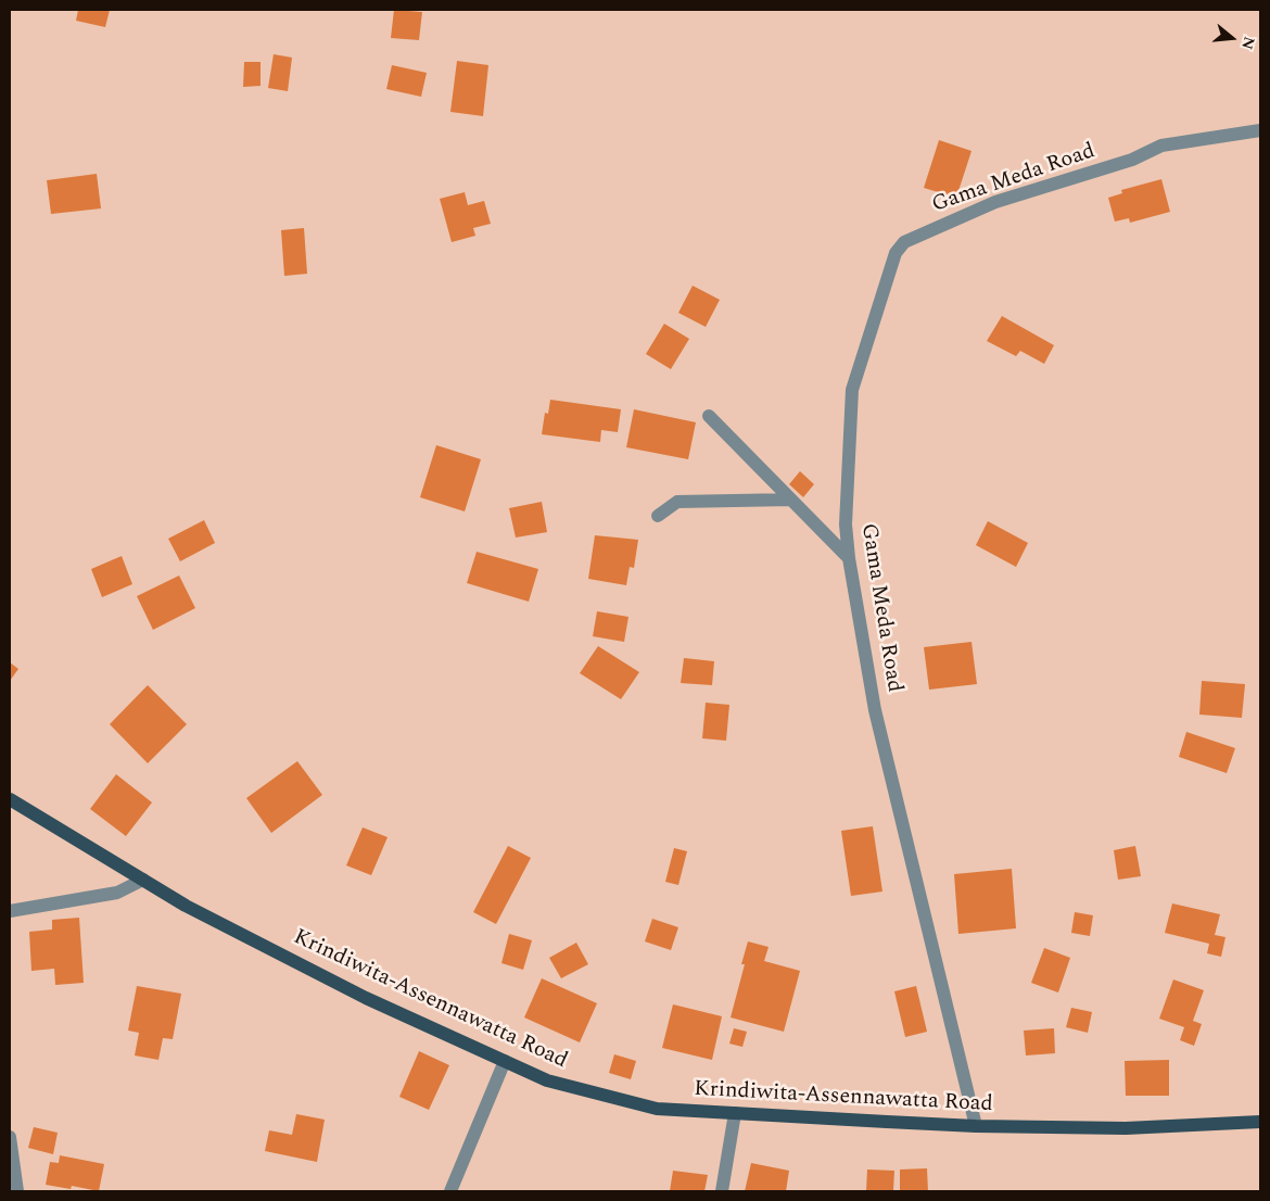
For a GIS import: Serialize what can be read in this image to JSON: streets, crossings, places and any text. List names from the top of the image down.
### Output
{
  "streets": {
    "main road": ["Krindiwita-Assennawatta Road"],
    "street": ["Gama Meda Road"]
  },
  "crossings": [
    ["Gama Meda Road", "Krindiwita-Assennawatta Road"]
  ],
  "north": "right"
}
